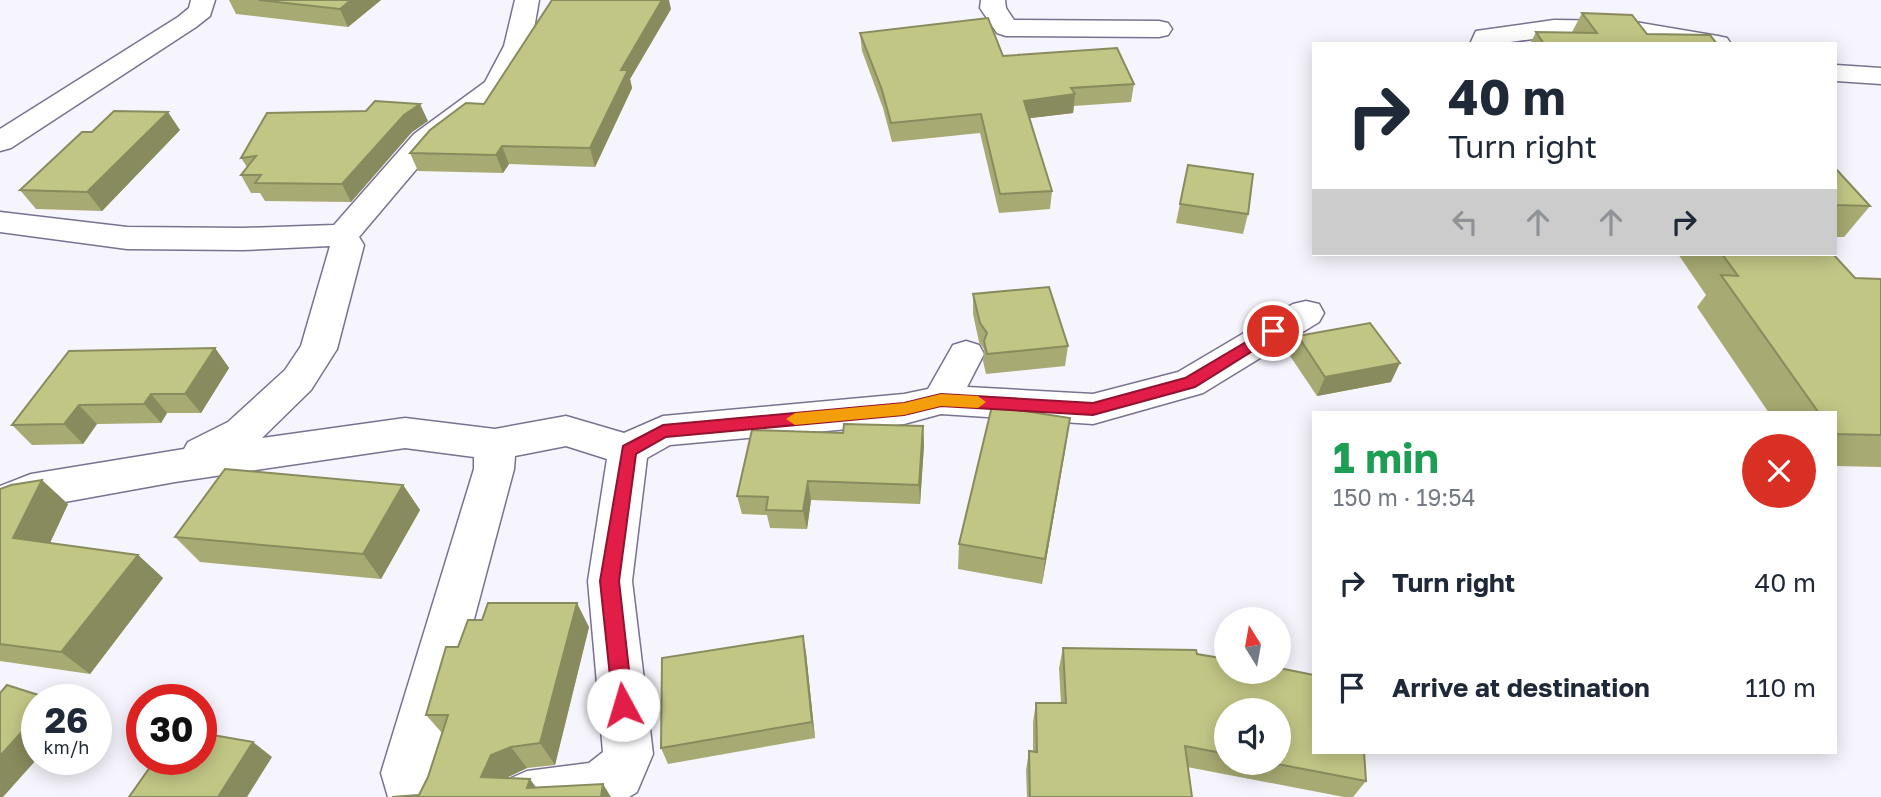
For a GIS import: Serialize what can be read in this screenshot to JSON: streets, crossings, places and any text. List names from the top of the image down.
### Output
{
  "north": "top",
  "page": {
    "turn": ["40 m", "Turn right"],
    "heading": ["1 min", "150 m · 19:54"],
    "list": [
      {
        "name": "Turn right",
        "value": "40 m"
      },
      {
        "name": "Arrive at destination",
        "value": "110 m"
      }
    ],
    "speed": "26 km/h",
    "limit": "30"
  }
}
